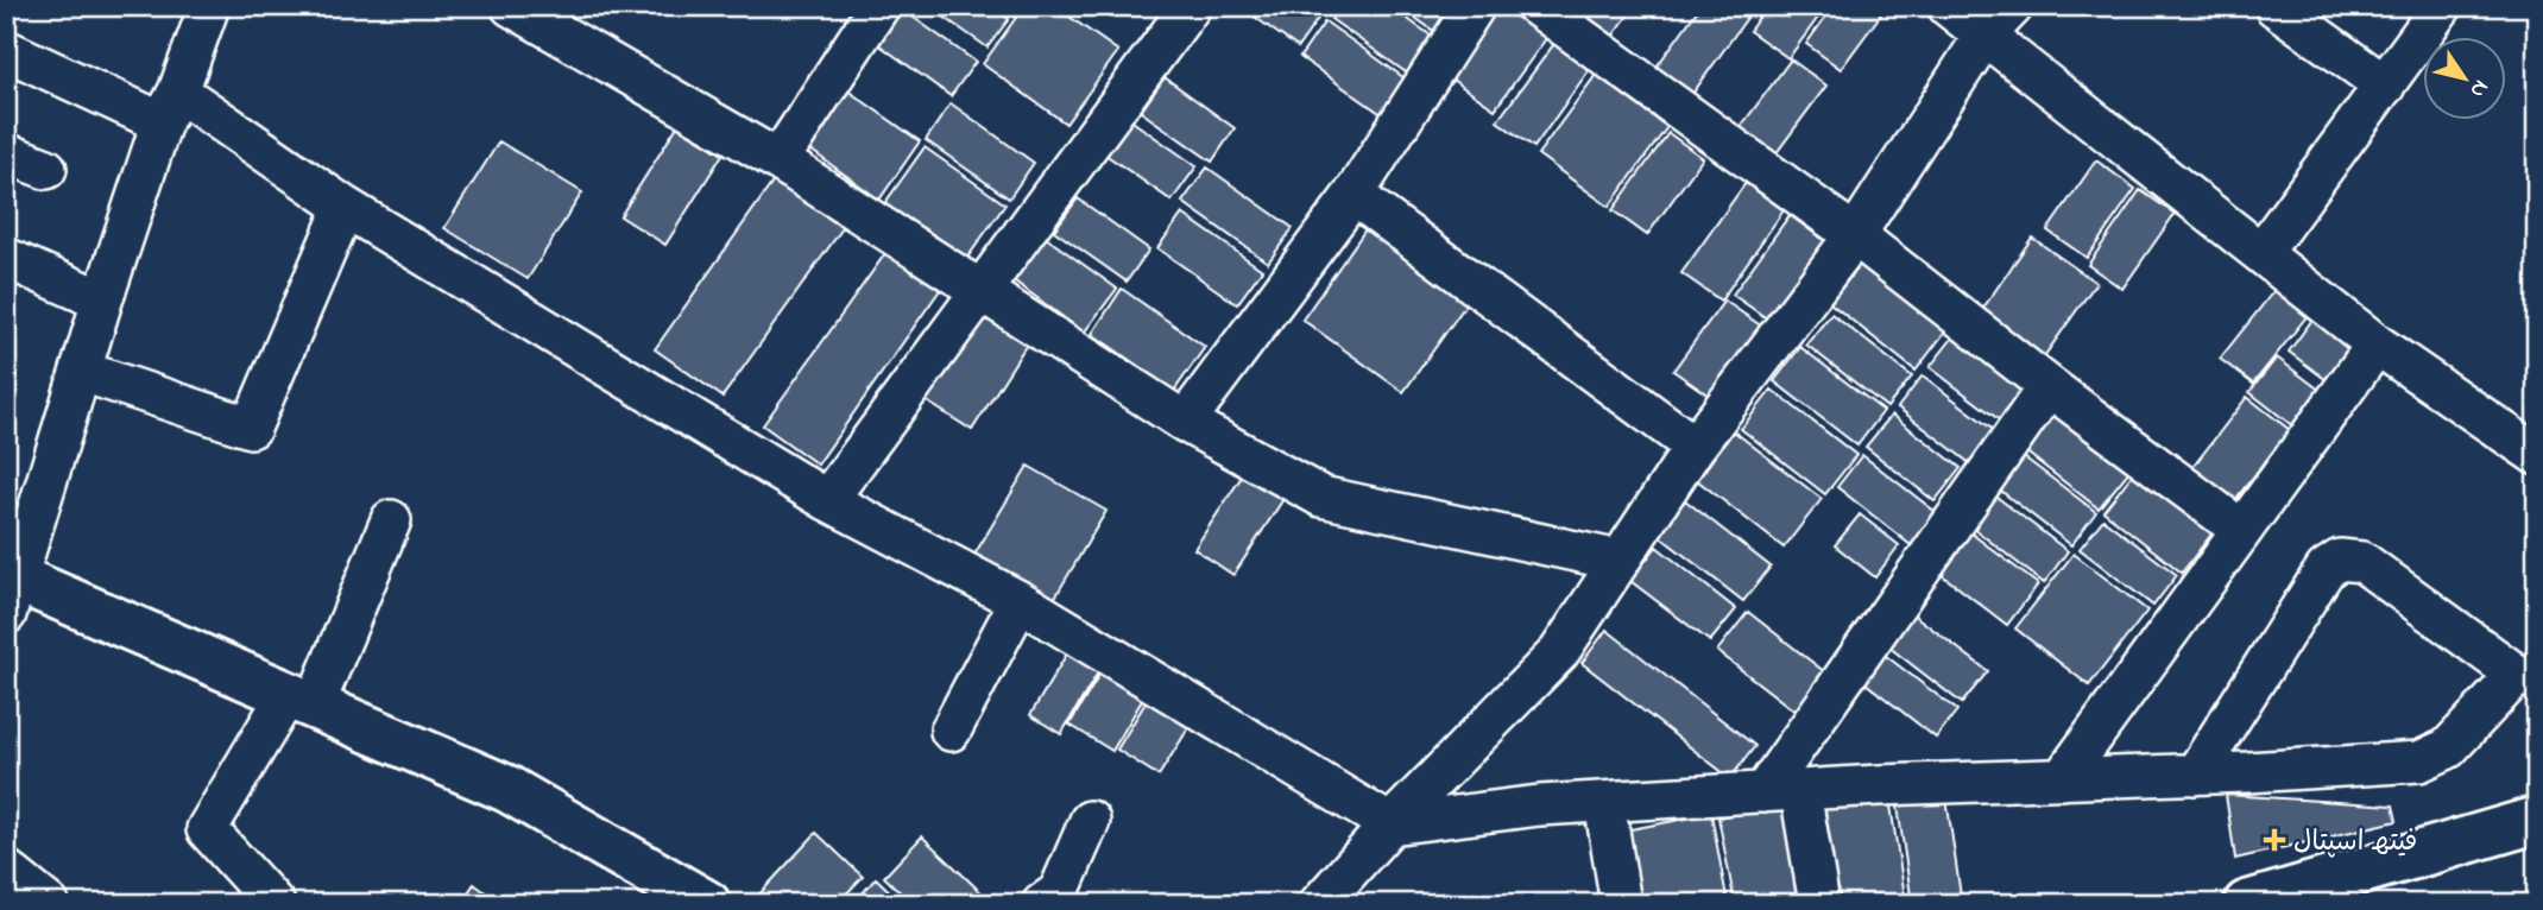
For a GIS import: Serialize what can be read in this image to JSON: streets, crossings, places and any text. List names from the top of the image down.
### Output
{
  "places": {
    "health": ["فیتھ اسپتال"]
  },
  "north": "bottom right"
}
